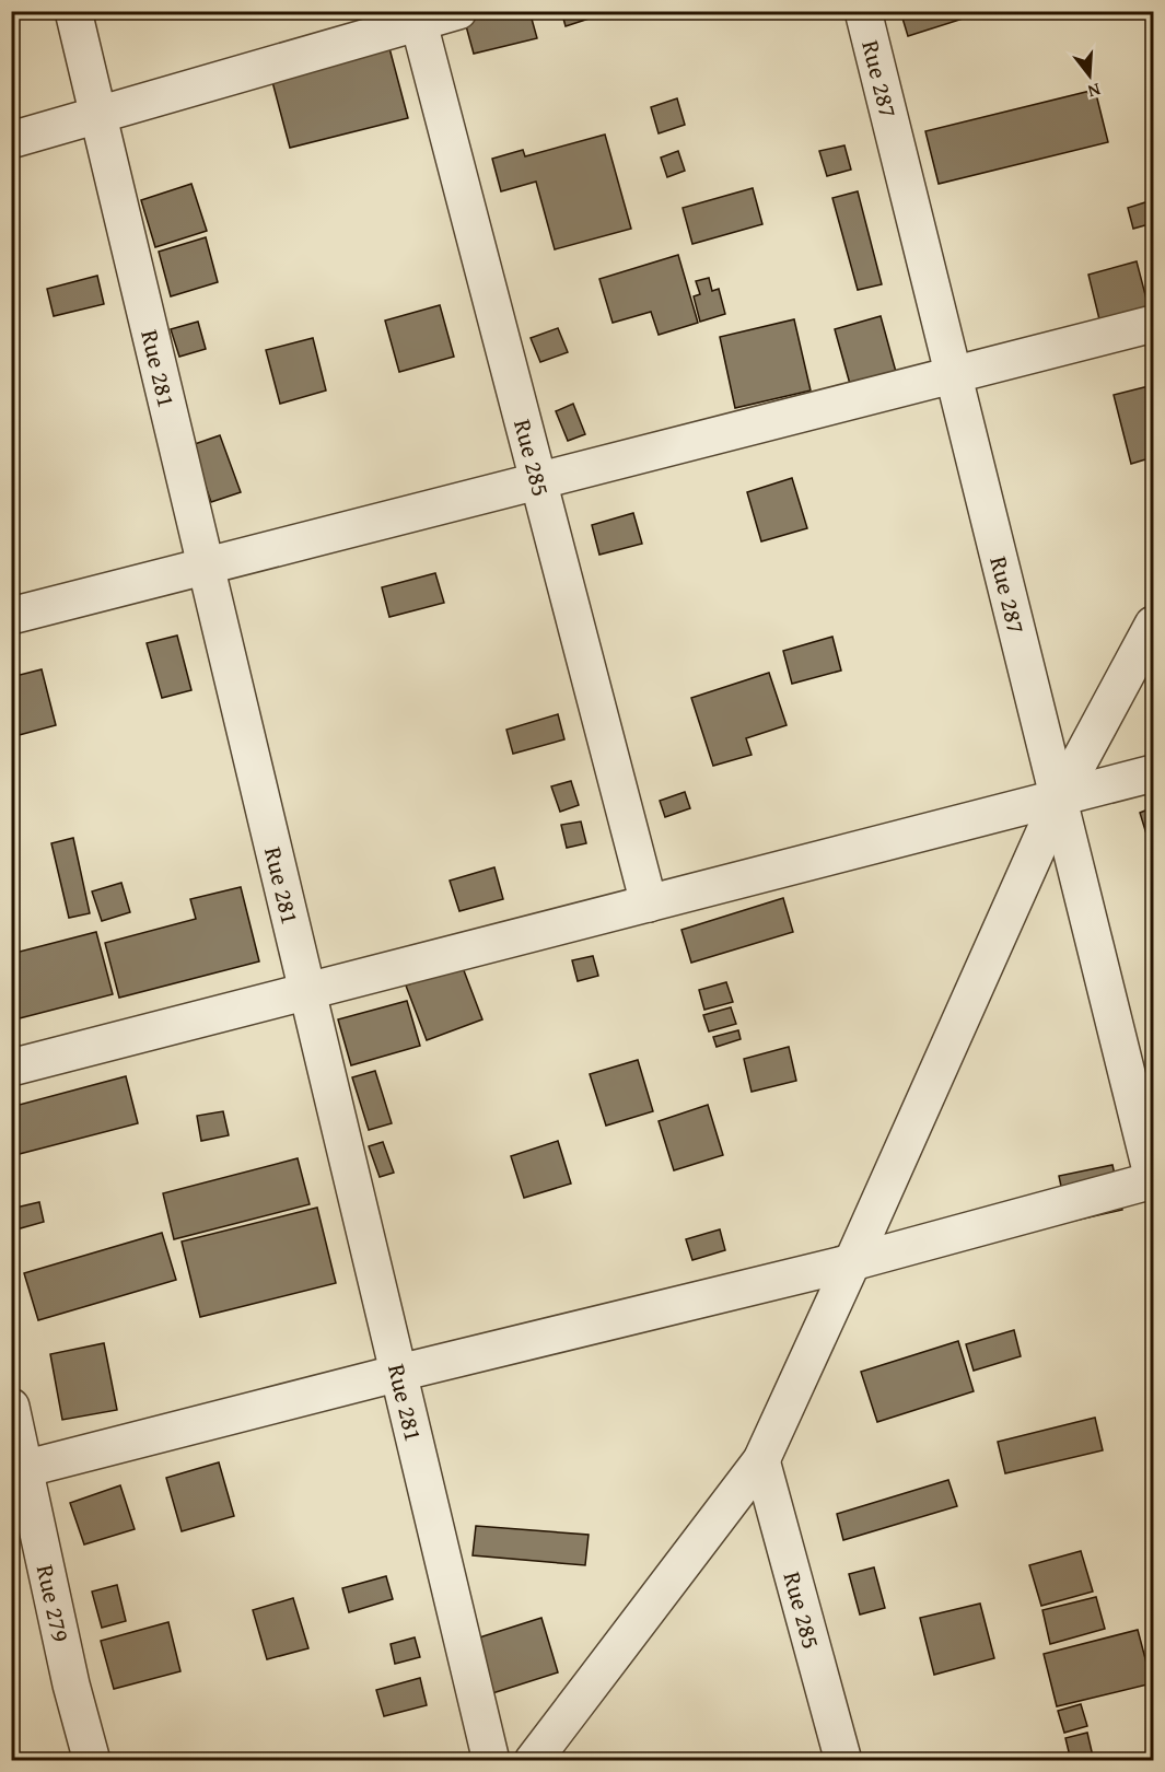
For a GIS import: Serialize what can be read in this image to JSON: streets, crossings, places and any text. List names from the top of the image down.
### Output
{
  "streets": {
    "street": [
      "Rue 287",
      "Rue 281",
      "Rue 285",
      "Rue 279"
    ]
  },
  "north": "bottom"
}
